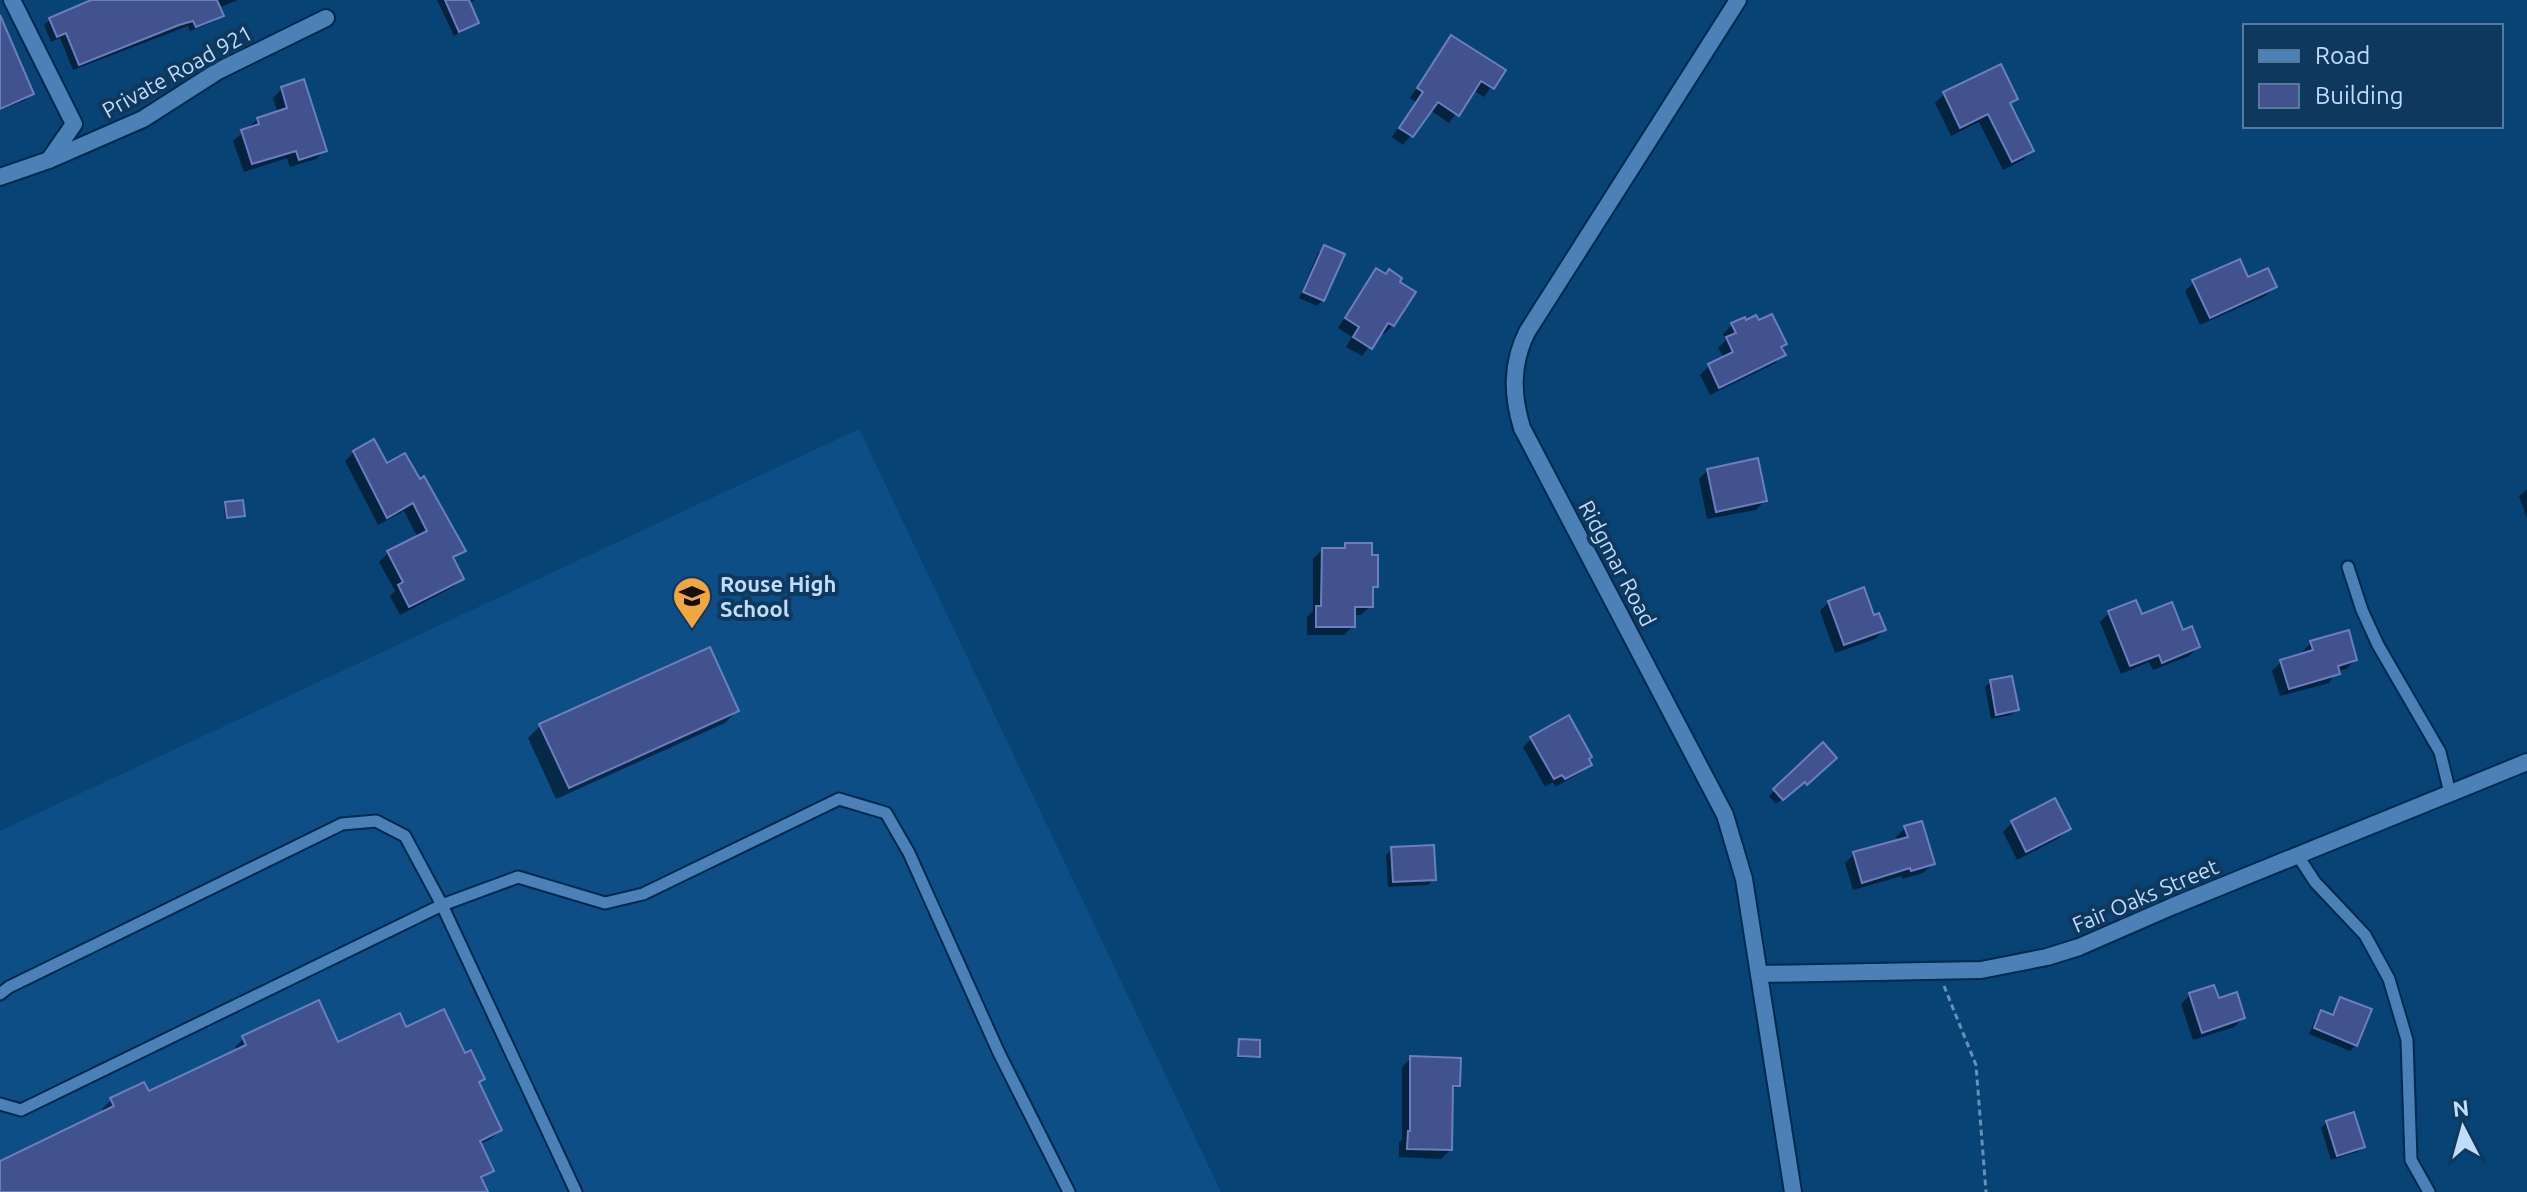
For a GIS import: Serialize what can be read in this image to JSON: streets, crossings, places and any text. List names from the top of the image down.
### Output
{
  "streets": {
    "street": ["Private Road 921", "Ridgmar Road", "Fair Oaks Street"]
  },
  "crossings": [
    ["Ridgmar Road", "Fair Oaks Street"]
  ],
  "places": {
    "school or university": ["Rouse High School"]
  },
  "legend": ["Road", "Building"],
  "north": "top"
}
